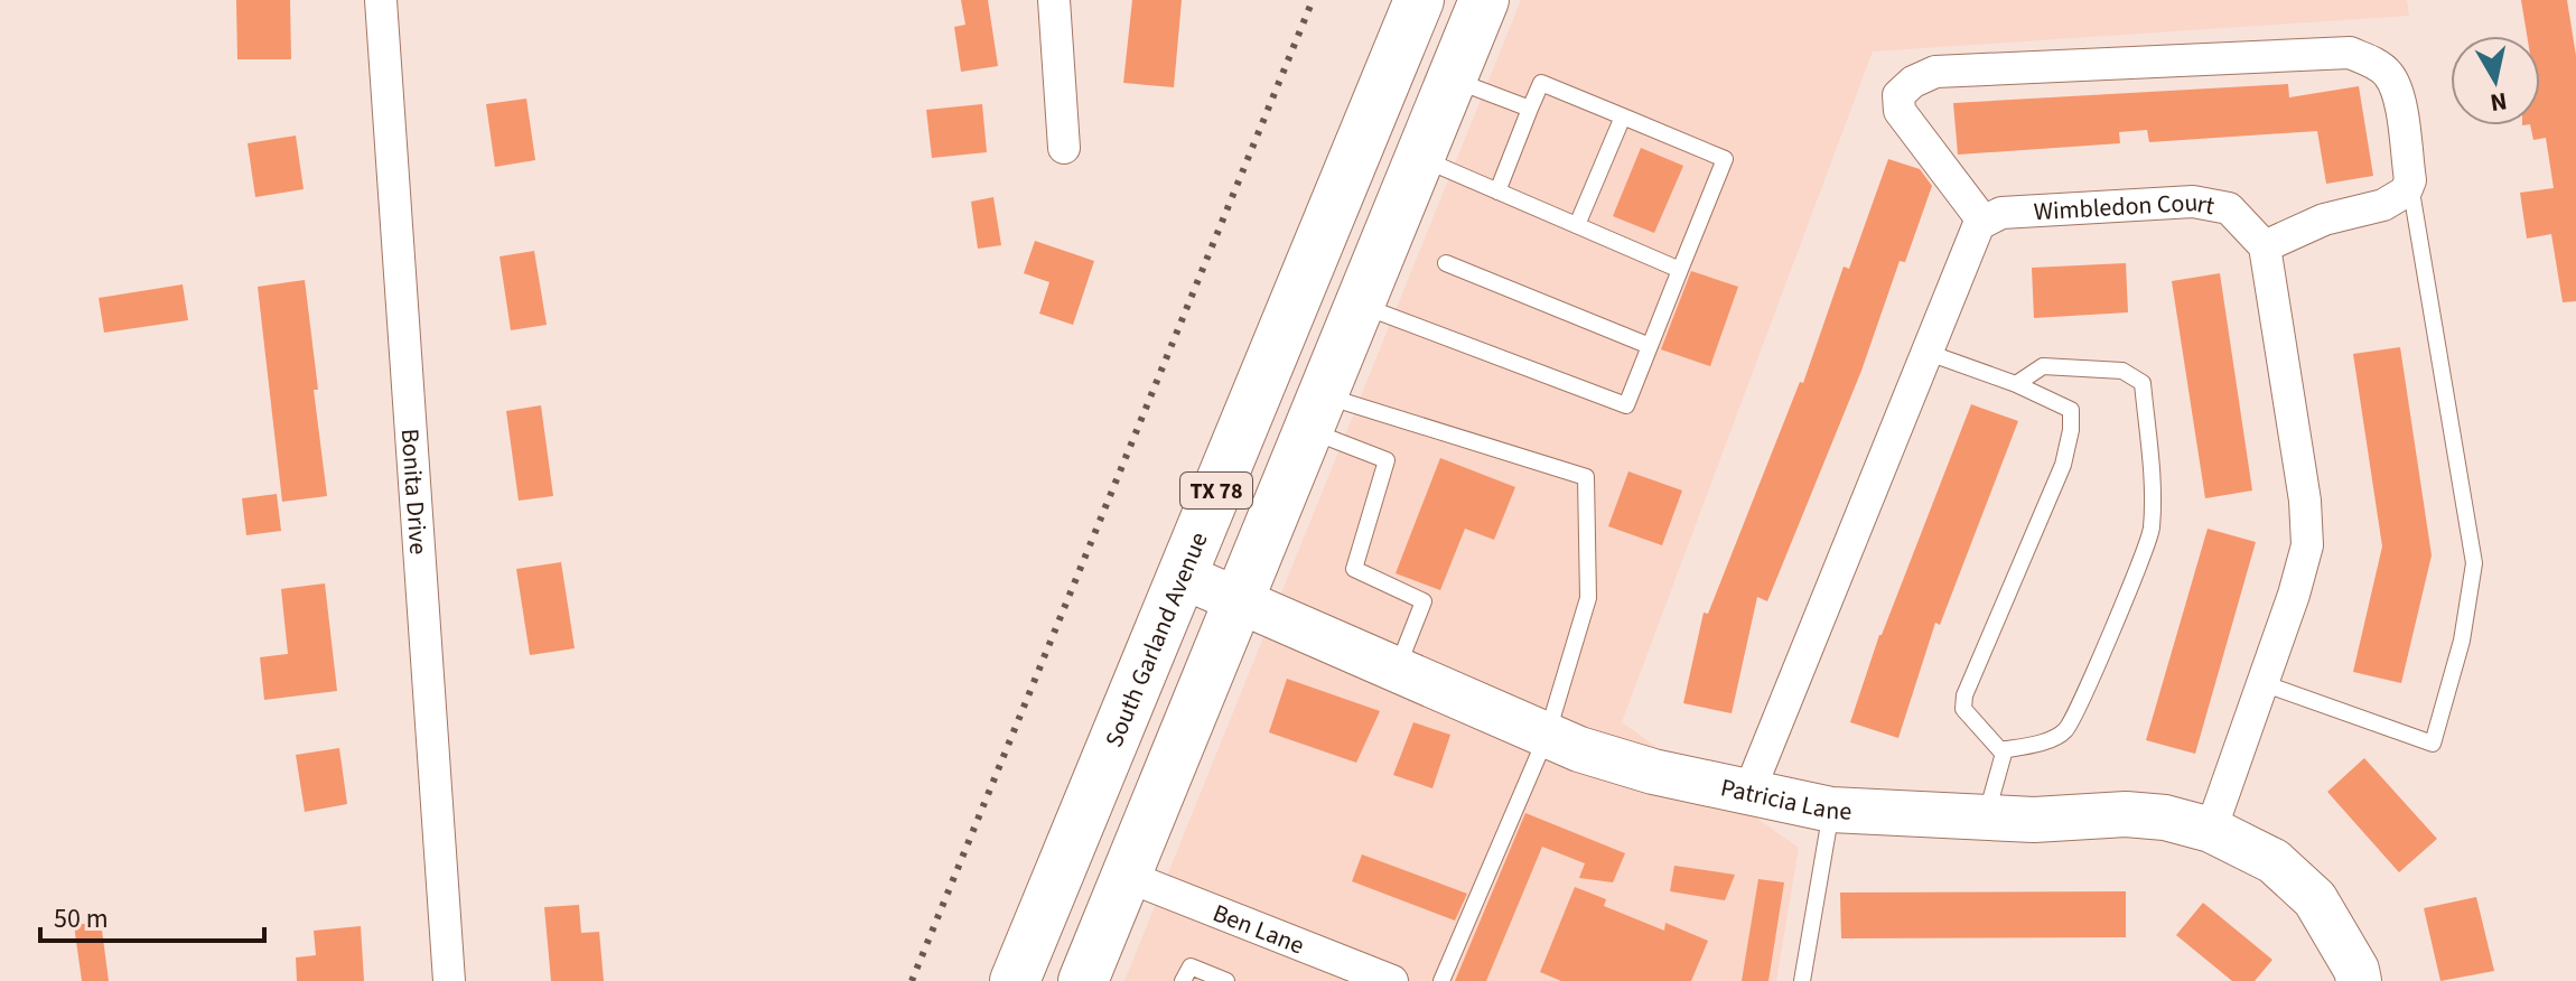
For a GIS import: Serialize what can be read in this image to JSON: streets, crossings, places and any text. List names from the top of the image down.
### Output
{
  "streets": {
    "main road": ["TX 78", "South Garland Avenue"],
    "street": [
      "Wimbledon Court",
      "Bonita Drive",
      "Patricia Lane",
      "Ben Lane"
    ]
  },
  "crossings": [
    ["TX 78", "Patricia Lane"],
    ["TX 78", "Ben Lane"],
    ["South Garland Avenue", "Patricia Lane"]
  ],
  "scale_bar": "50 m",
  "north": "bottom"
}
